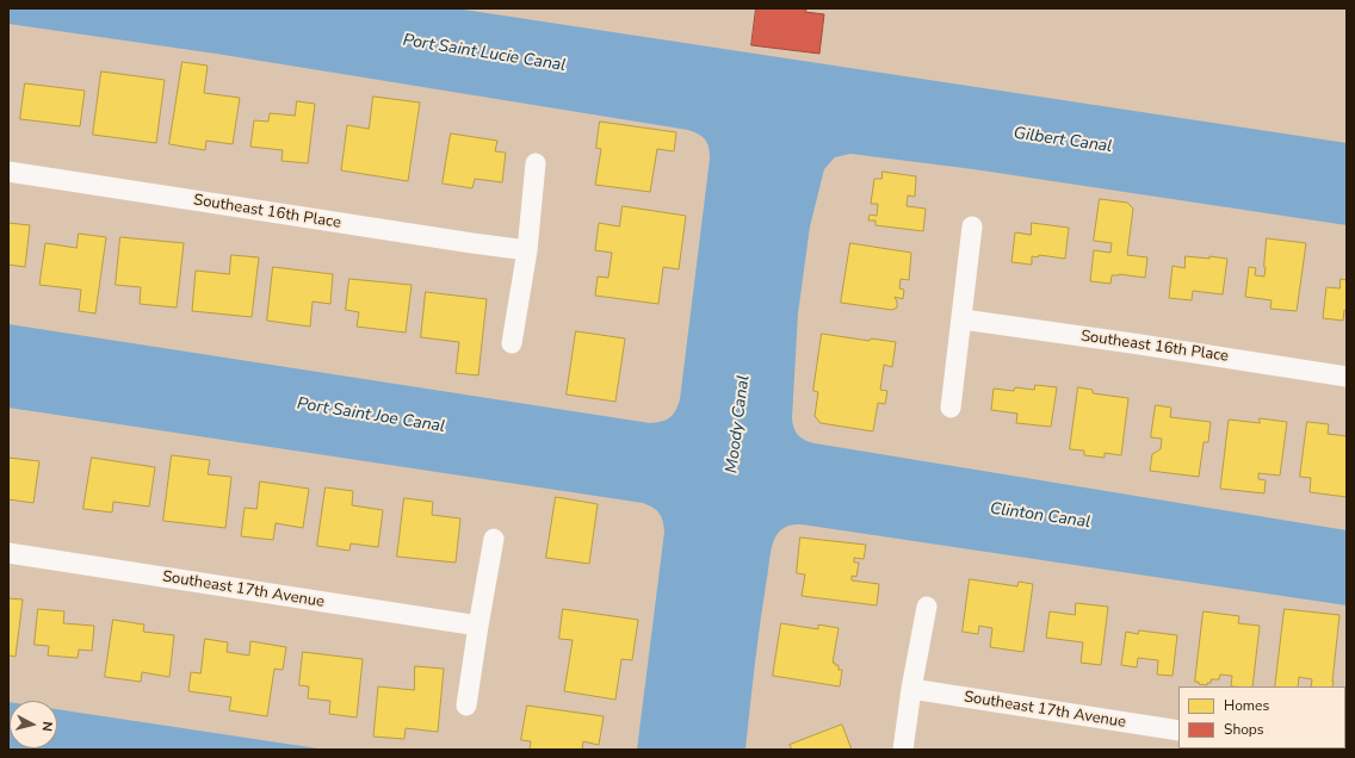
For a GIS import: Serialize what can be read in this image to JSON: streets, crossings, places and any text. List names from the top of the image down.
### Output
{
  "streets": {
    "street": ["Southeast 16th Place", "Southeast 17th Avenue"]
  },
  "water": [
    "Port Saint Lucie Canal",
    "Gilbert Canal",
    "Port Saint Joe Canal",
    "Moody Canal",
    "Clinton Canal"
  ],
  "legend": ["Homes", "Shops"],
  "north": "right"
}
